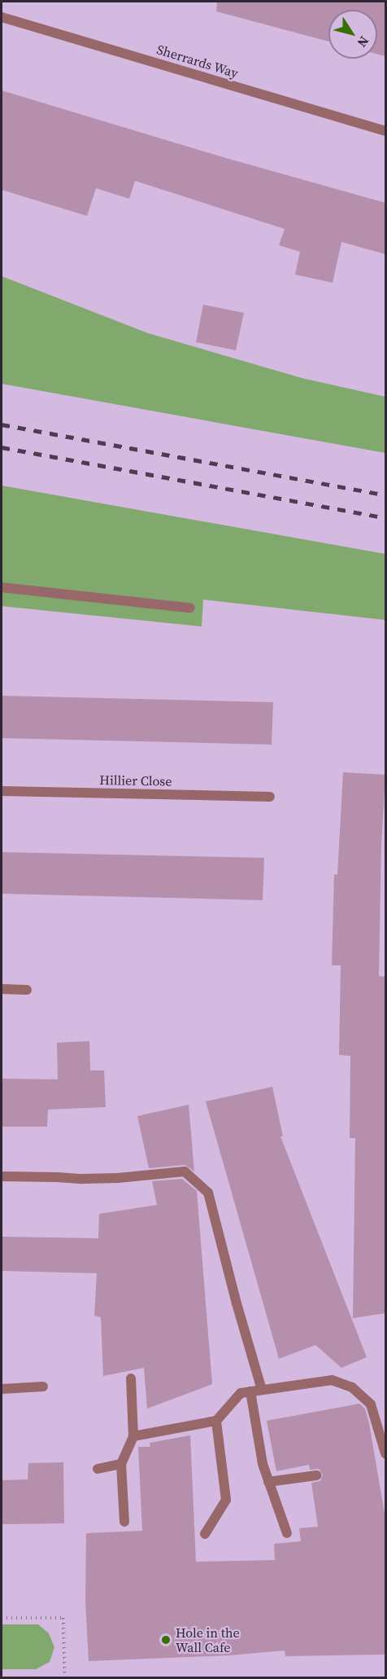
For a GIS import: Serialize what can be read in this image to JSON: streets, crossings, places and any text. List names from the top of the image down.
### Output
{
  "streets": {
    "street": ["Sherrards Way", "Hillier Close"]
  },
  "places": ["Hole in the Wall Cafe"],
  "north": "bottom right"
}
